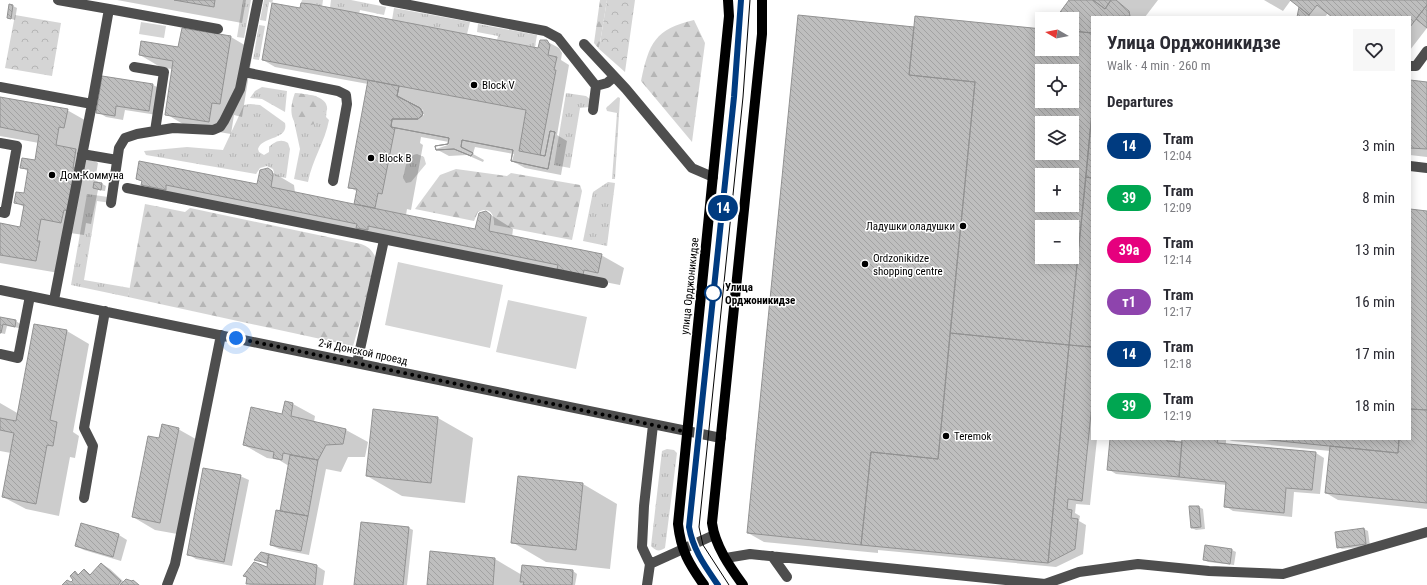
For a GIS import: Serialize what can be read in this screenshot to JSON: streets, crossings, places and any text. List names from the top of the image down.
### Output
{
  "streets": {
    "main road": ["улица Орджоникидзе"],
    "street": ["2-й Донской проезд"]
  },
  "crossings": [
    ["улица Орджоникидзе", "2-й Донской проезд"]
  ],
  "places": [
    "Block V",
    "Block B",
    "Дом-Коммуна",
    "Ладушки оладушки",
    "Ordzonikidze shopping centre",
    "Улица Орджоникидзе",
    "Teremok"
  ],
  "lines": ["tram line 14"],
  "north": "left",
  "page": {
    "on_map": "14",
    "map_buttons": ["+", "−"],
    "heading": [
      ["Улица Орджоникидзе", "Walk · 4 min · 260 m"],
      "Departures"
    ],
    "list": [
      {
        "mark": "14",
        "name": "Tram",
        "note": "12:04",
        "value": "3 min"
      },
      {
        "mark": "39",
        "name": "Tram",
        "note": "12:09",
        "value": "8 min"
      },
      {
        "mark": "39а",
        "name": "Tram",
        "note": "12:14",
        "value": "13 min"
      },
      {
        "mark": "т1",
        "name": "Tram",
        "note": "12:17",
        "value": "16 min"
      },
      {
        "mark": "14",
        "name": "Tram",
        "note": "12:18",
        "value": "17 min"
      },
      {
        "mark": "39",
        "name": "Tram",
        "note": "12:19",
        "value": "18 min"
      }
    ]
  }
}
